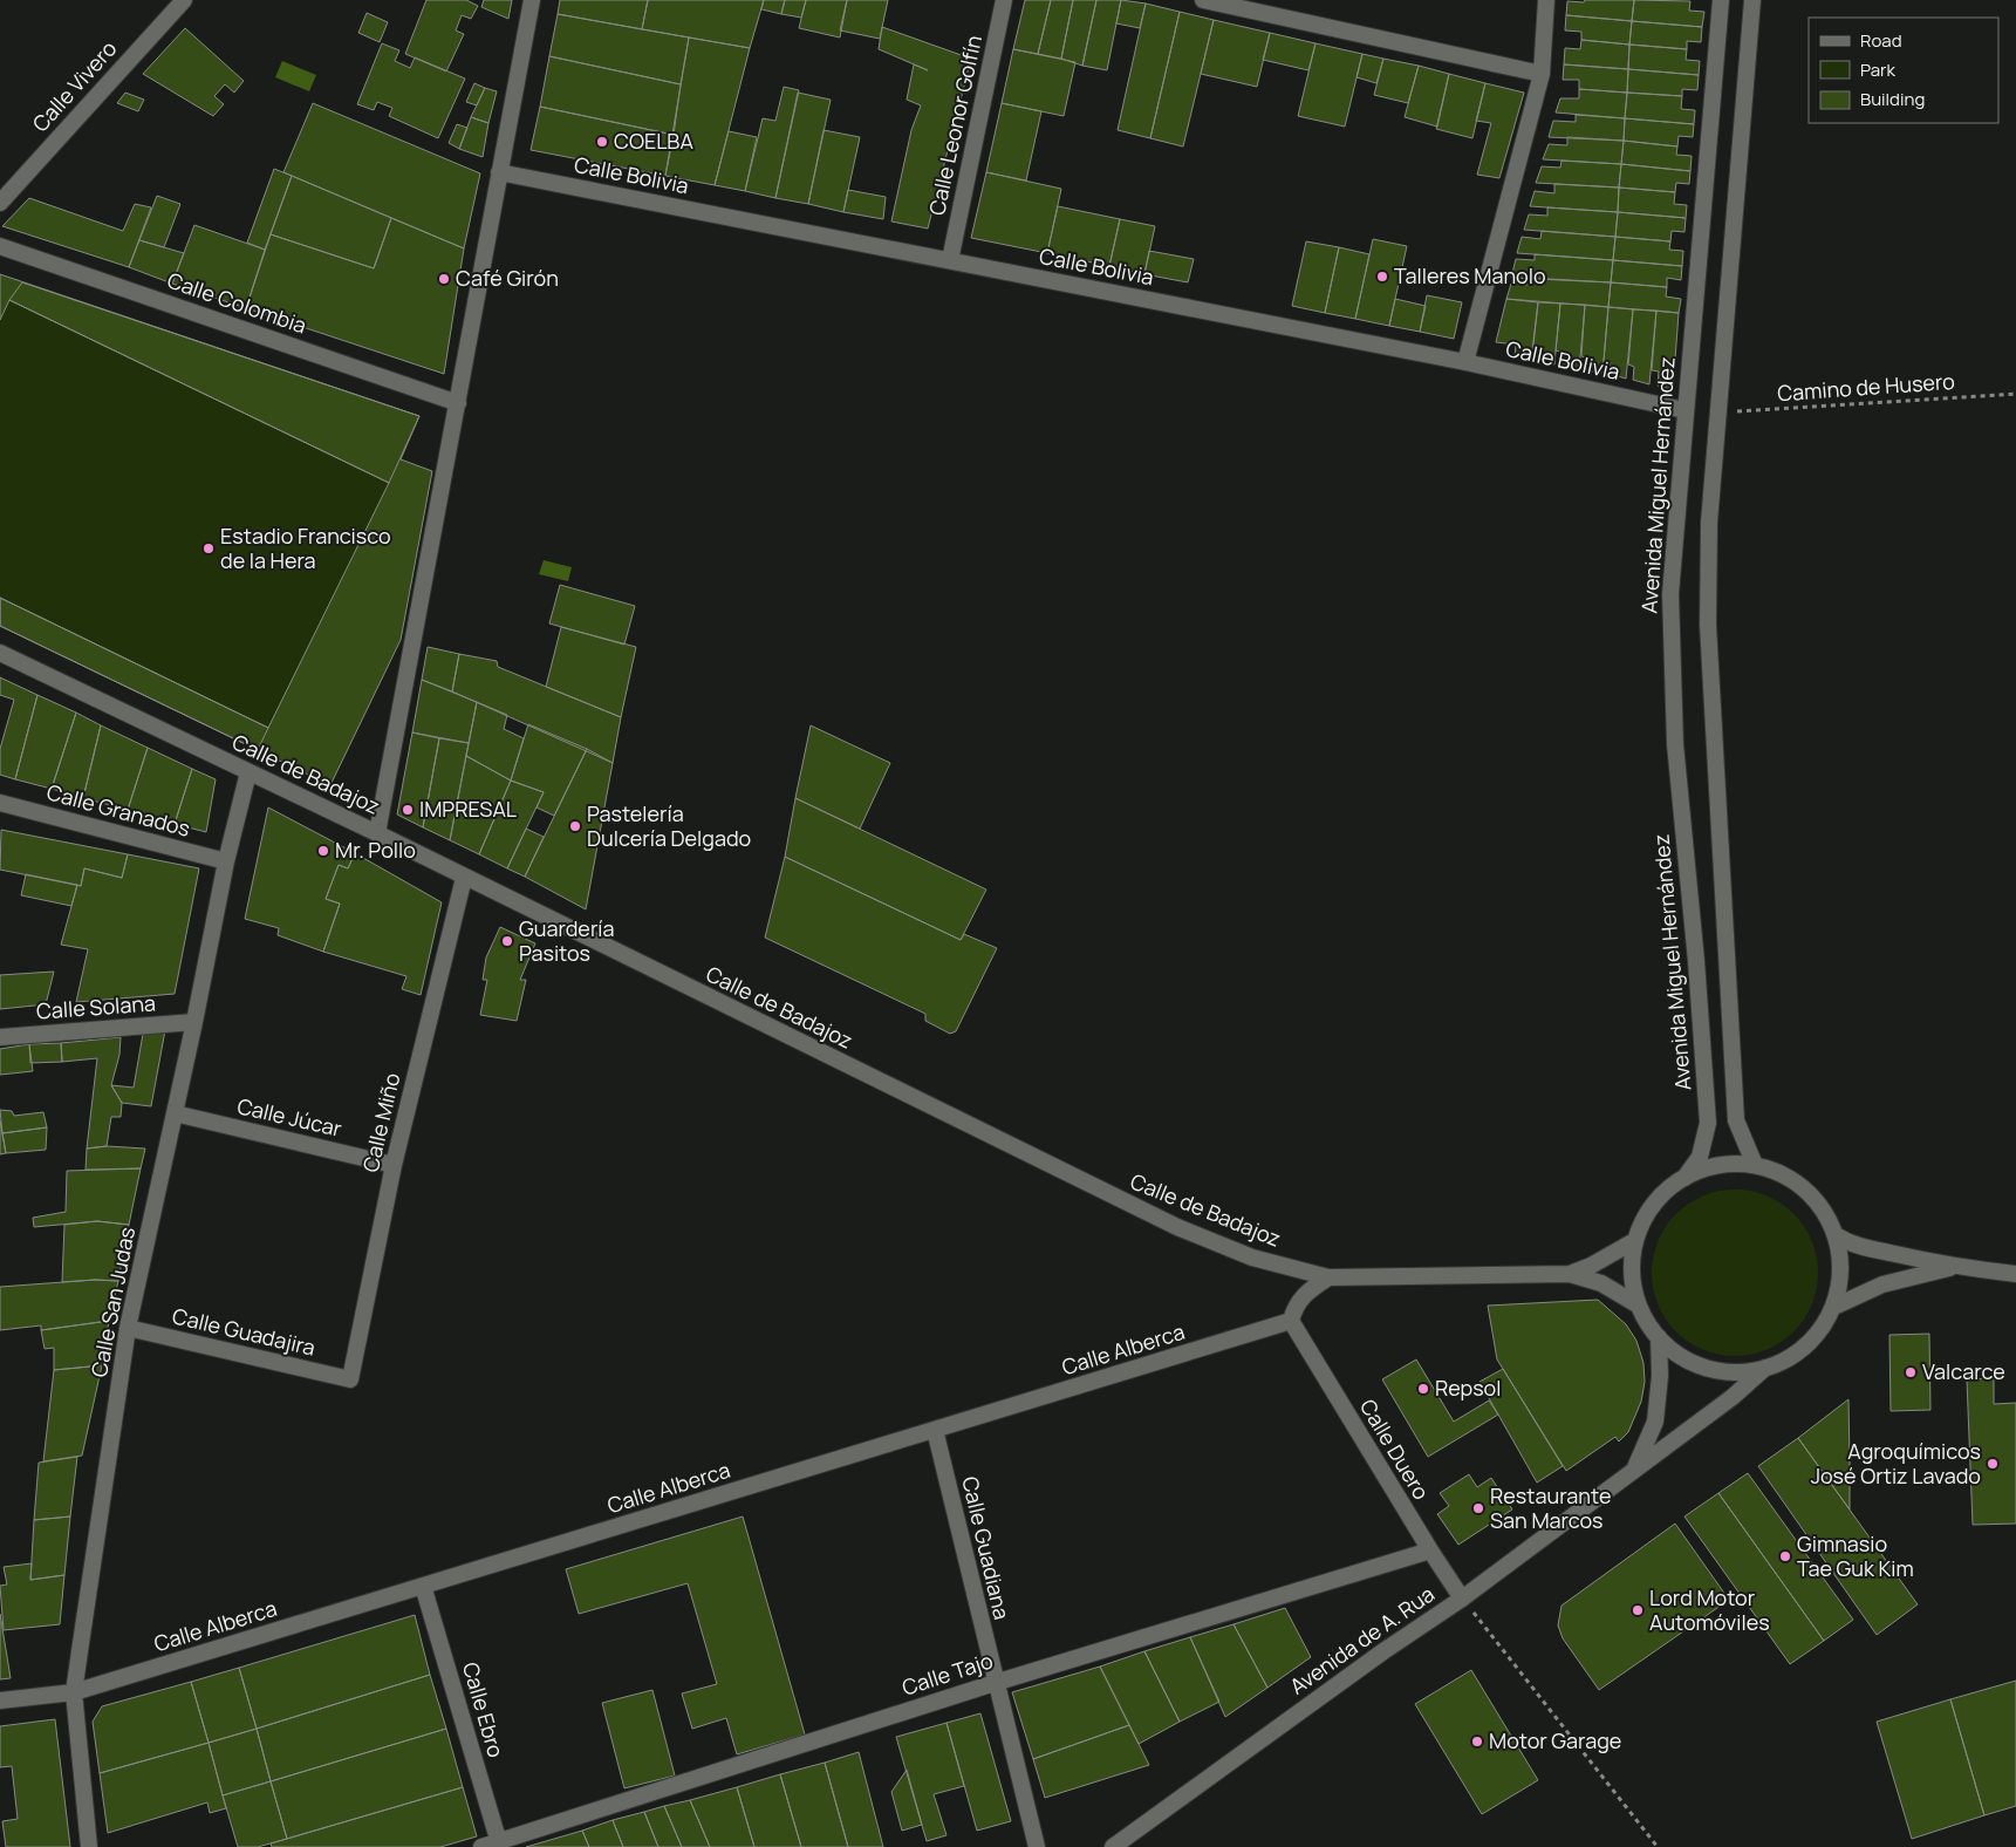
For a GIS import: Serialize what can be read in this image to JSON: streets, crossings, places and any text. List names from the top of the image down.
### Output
{
  "streets": {
    "street": [
      "Calle Vivero",
      "Calle Leonor Golfín",
      "Calle Bolivia",
      "Calle Colombia",
      "Avenida Miguel Hernández",
      "Calle de Badajoz",
      "Calle Granados",
      "Calle Solana",
      "Calle Júcar",
      "Calle Miño",
      "Calle San Judas",
      "Calle Guadajira",
      "Calle Alberca",
      "Calle Duero",
      "Calle Guadiana",
      "Avenida de A. Rua",
      "Calle Tajo",
      "Calle Ebro"
    ],
    "path": ["Camino de Husero"]
  },
  "crossings": [
    ["Calle Leonor Golfín", "Calle Bolivia"],
    ["Calle Bolivia", "Avenida Miguel Hernández"],
    ["Avenida Miguel Hernández", "Calle de Badajoz"],
    ["Avenida Miguel Hernández", "Avenida de A. Rua"],
    ["Calle de Badajoz", "Calle Miño"],
    ["Calle de Badajoz", "Calle San Judas"],
    ["Calle de Badajoz", "Avenida de A. Rua"],
    ["Calle Granados", "Calle San Judas"],
    ["Calle Solana", "Calle San Judas"],
    ["Calle Júcar", "Calle Miño"],
    ["Calle Júcar", "Calle San Judas"],
    ["Calle Miño", "Calle Guadajira"],
    ["Calle San Judas", "Calle Guadajira"],
    ["Calle San Judas", "Calle Alberca"],
    ["Calle Alberca", "Calle Duero"],
    ["Calle Alberca", "Calle Guadiana"],
    ["Calle Alberca", "Calle Ebro"],
    ["Calle Duero", "Avenida de A. Rua"],
    ["Calle Duero", "Calle Tajo"],
    ["Calle Guadiana", "Calle Tajo"],
    ["Calle Tajo", "Calle Ebro"]
  ],
  "places": [
    "COELBA",
    "Talleres Manolo",
    "Café Girón",
    "Estadio Francisco de la Hera",
    "IMPRESAL",
    "Pastelería Dulcería Delgado",
    "Mr. Pollo",
    "Guardería Pasitos",
    "Valcarce",
    "Repsol",
    "Agroquímicos José Ortiz Lavado",
    "Restaurante San Marcos",
    "Gimnasio Tae Guk Kim",
    "Lord Motor Automóviles",
    "Motor Garage"
  ],
  "legend": ["Road", "Park", "Building"]
}
